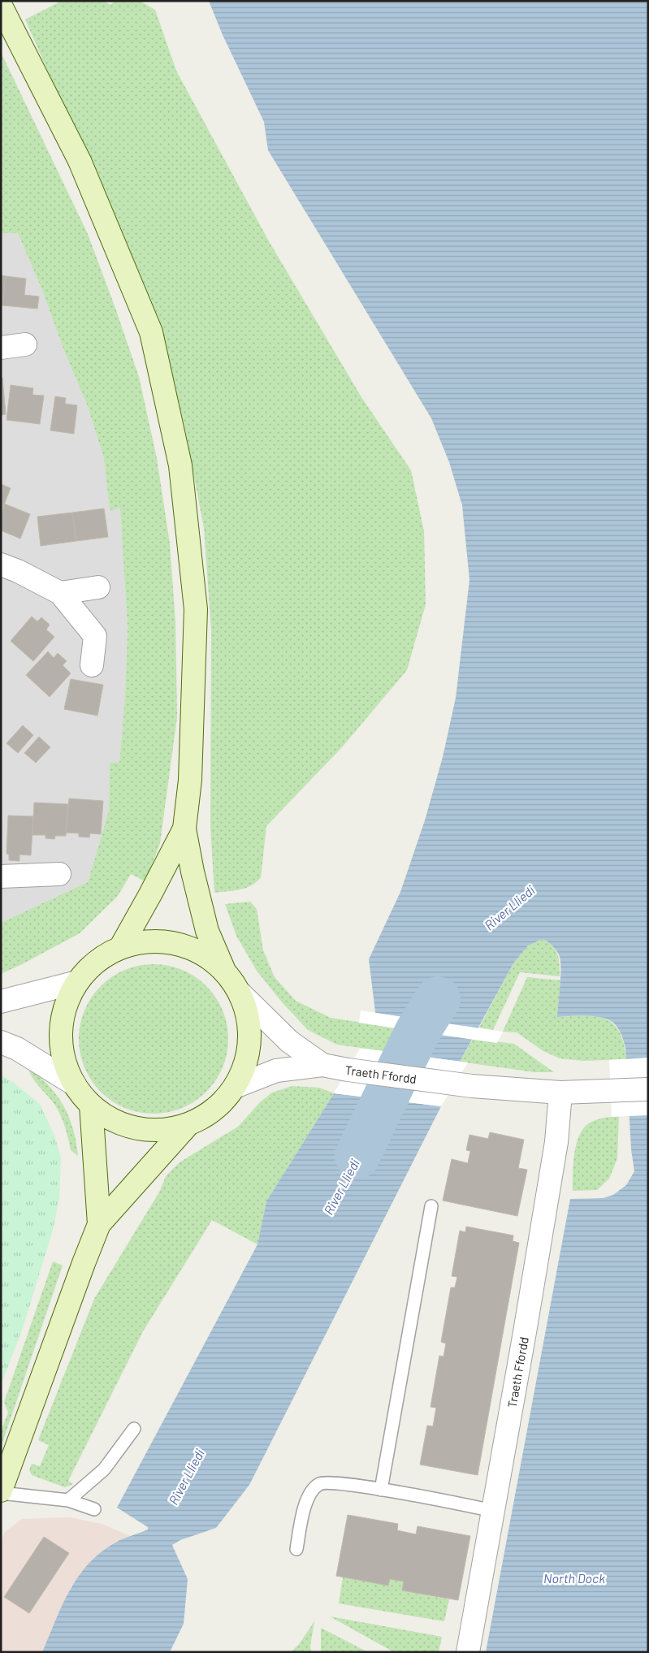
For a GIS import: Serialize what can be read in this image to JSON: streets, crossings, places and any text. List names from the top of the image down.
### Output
{
  "streets": {
    "street": ["Traeth Ffordd"]
  },
  "water": ["River Lliedi", "North Dock"]
}
